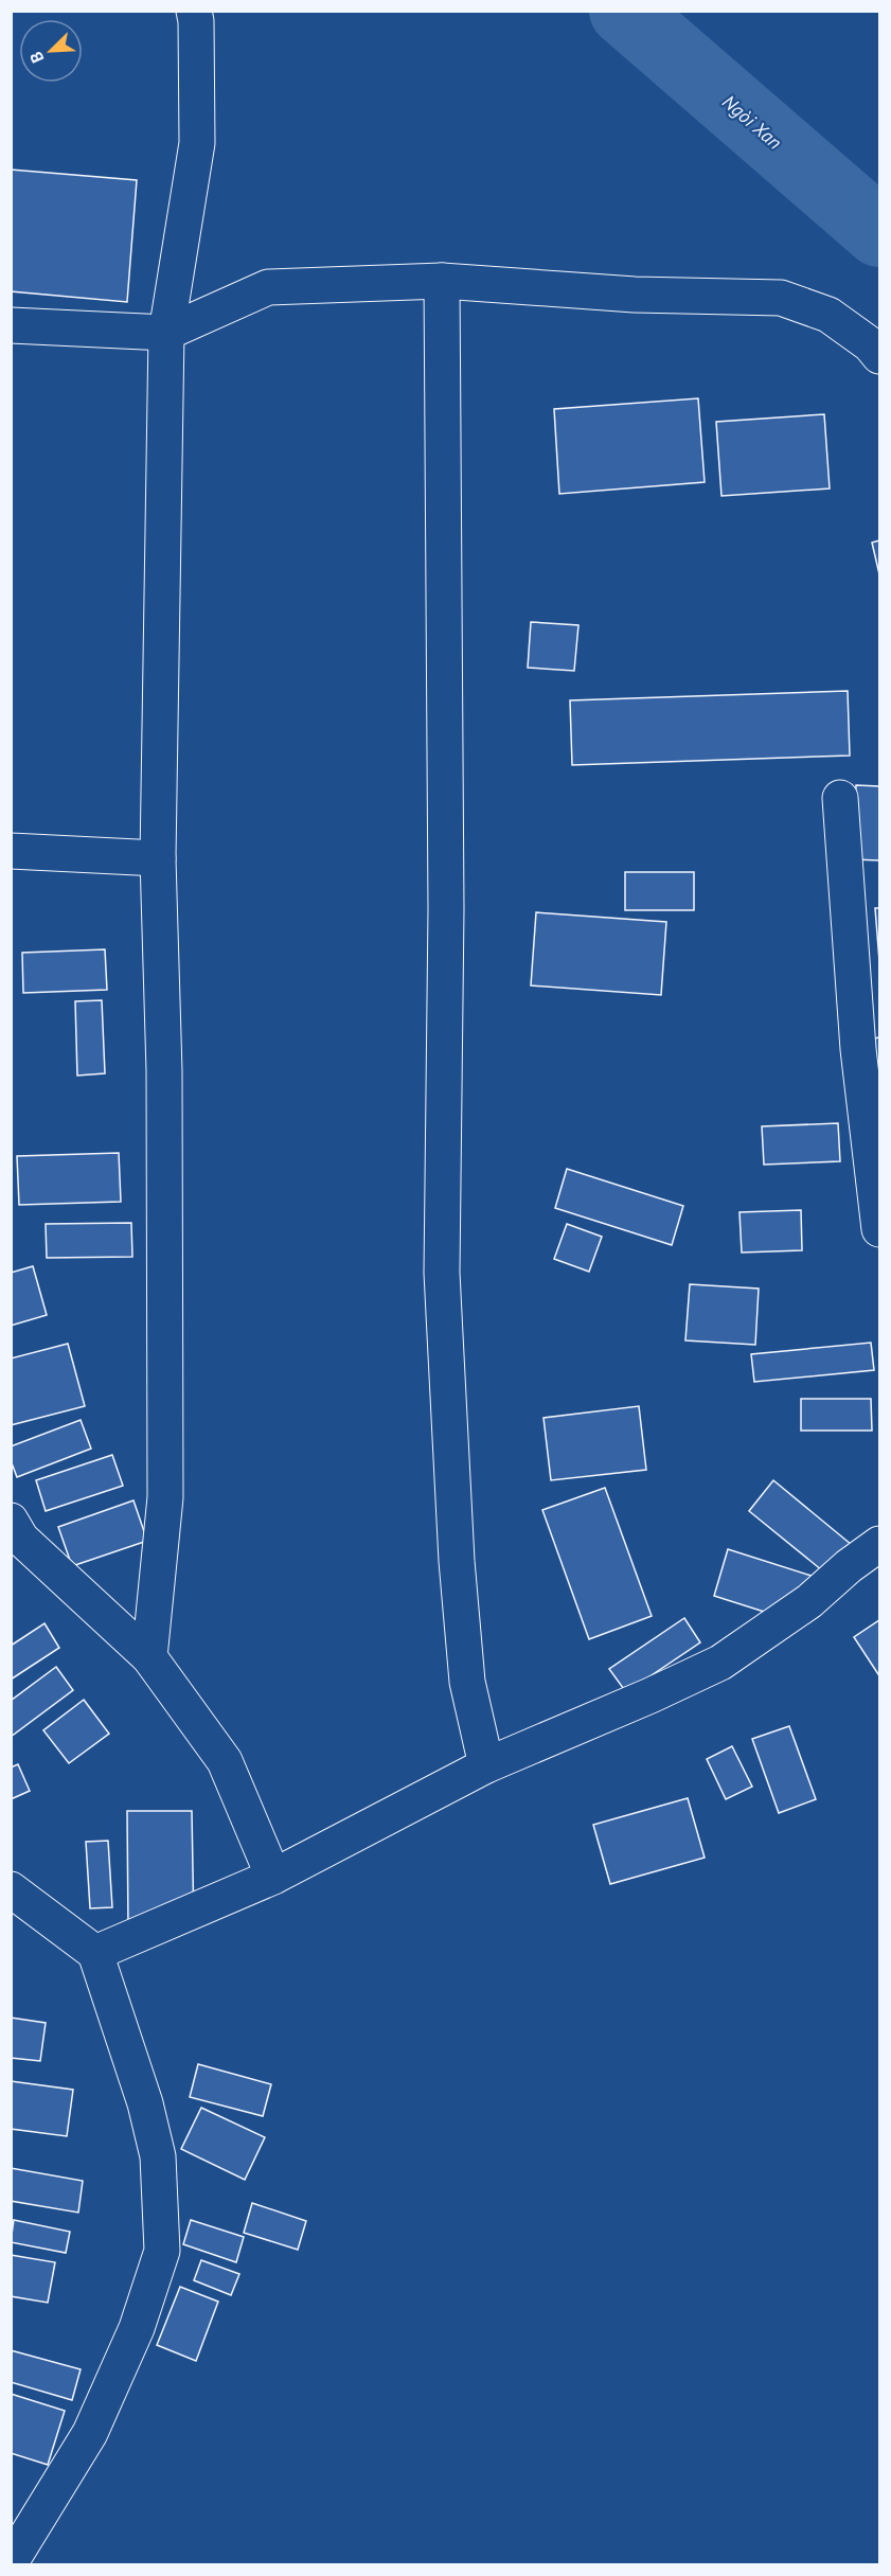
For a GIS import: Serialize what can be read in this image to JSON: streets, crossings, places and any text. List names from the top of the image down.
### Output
{
  "water": ["Ngòi Xan"],
  "north": "bottom left"
}
